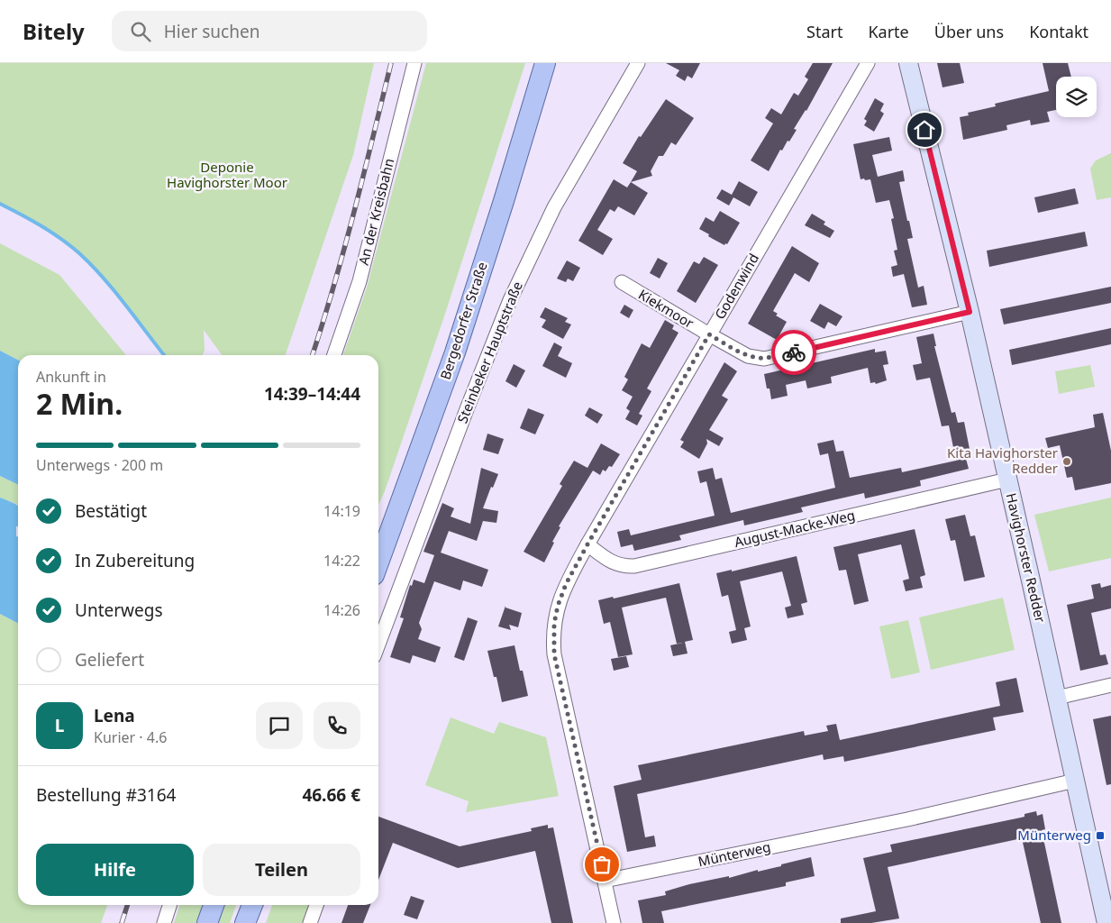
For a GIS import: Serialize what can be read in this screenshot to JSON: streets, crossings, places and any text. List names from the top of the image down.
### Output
{
  "streets": {
    "main road": ["Bergedorfer Straße"],
    "street": [
      "An der Kreisbahn",
      "Godenwind",
      "Kiekmoor",
      "Steinbeker Hauptstraße",
      "August-Macke-Weg",
      "Havighorster Redder",
      "Münterweg"
    ]
  },
  "crossings": [
    ["Godenwind", "Kiekmoor"],
    ["Godenwind", "August-Macke-Weg"],
    ["Godenwind", "Münterweg"],
    ["Kiekmoor", "Havighorster Redder"],
    ["August-Macke-Weg", "Havighorster Redder"],
    ["Havighorster Redder", "Münterweg"]
  ],
  "parks": ["Deponie Havighorster Moor"],
  "places": {
    "other": ["Kita Havighorster Redder"],
    "transit": ["Münterweg"]
  },
  "page": {
    "header": "Bitely",
    "search": "Hier suchen",
    "nav": [
      "Start",
      "Karte",
      "Über uns",
      "Kontakt"
    ],
    "heading": ["2 Min.", "Ankunft in", "14:39–14:44"],
    "panel": [
      "Lena",
      "Kurier · 4.6",
      "Bestellung #3164",
      "46.66 €"
    ],
    "bar": "Unterwegs · 200 m",
    "list": [
      ["Bestätigt", "14:19"],
      ["In Zubereitung", "14:22"],
      ["Unterwegs", "14:26"],
      "Geliefert"
    ],
    "round": "L",
    "buttons": ["Hilfe", "Teilen"]
  }
}
